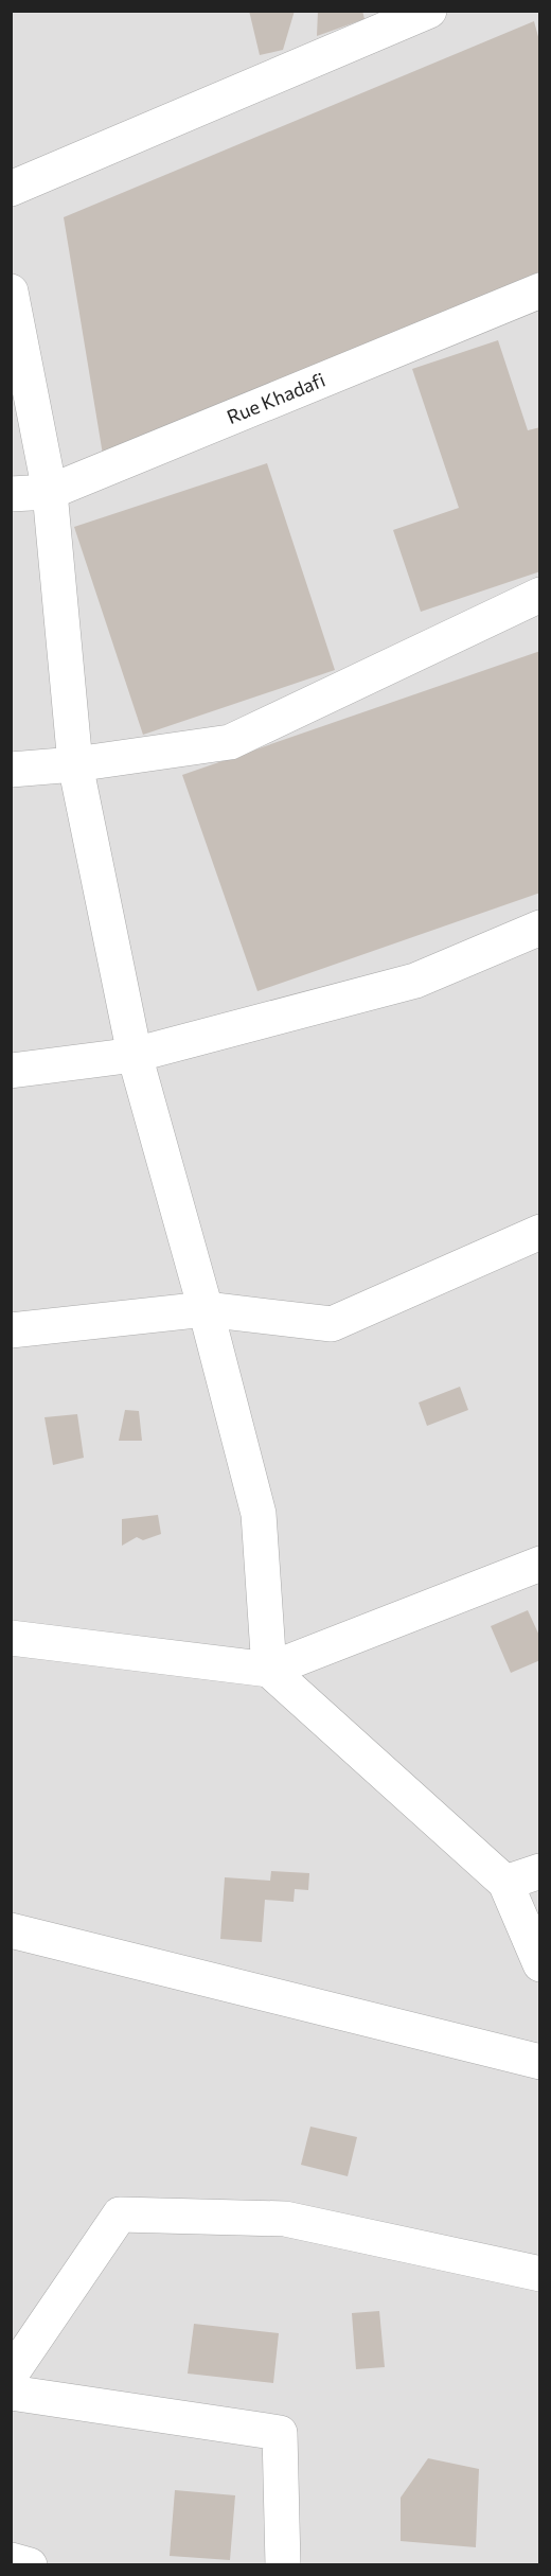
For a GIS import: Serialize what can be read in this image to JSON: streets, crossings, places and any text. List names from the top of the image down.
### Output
{
  "streets": {
    "street": ["Rue Khadafi"]
  }
}
